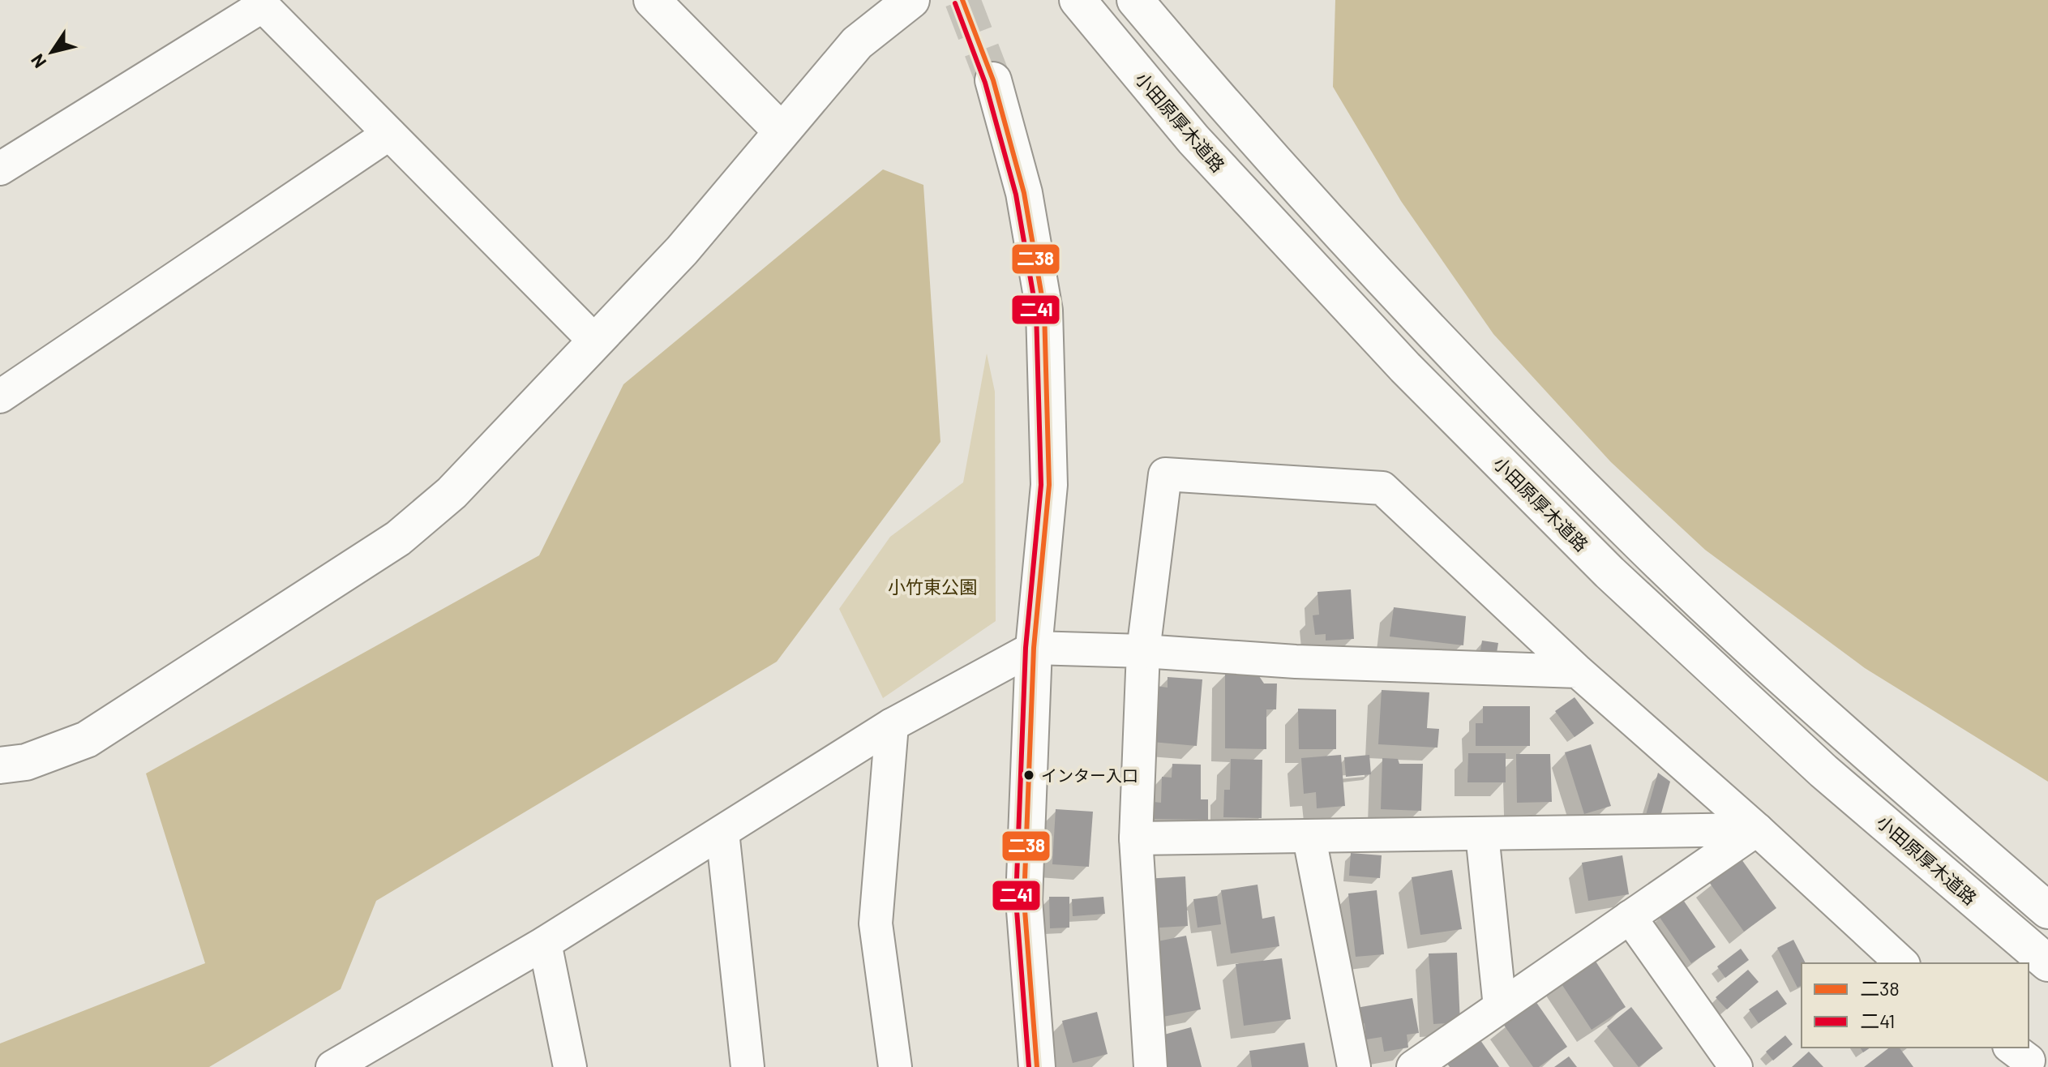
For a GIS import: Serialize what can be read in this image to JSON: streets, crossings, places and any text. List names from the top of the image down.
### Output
{
  "streets": {
    "main road": ["小田原厚木道路"]
  },
  "parks": ["小竹東公園"],
  "places": ["インター入口"],
  "lines": ["transit line 二38", "transit line 二41"],
  "legend": ["二38", "二41"],
  "north": "bottom left"
}
